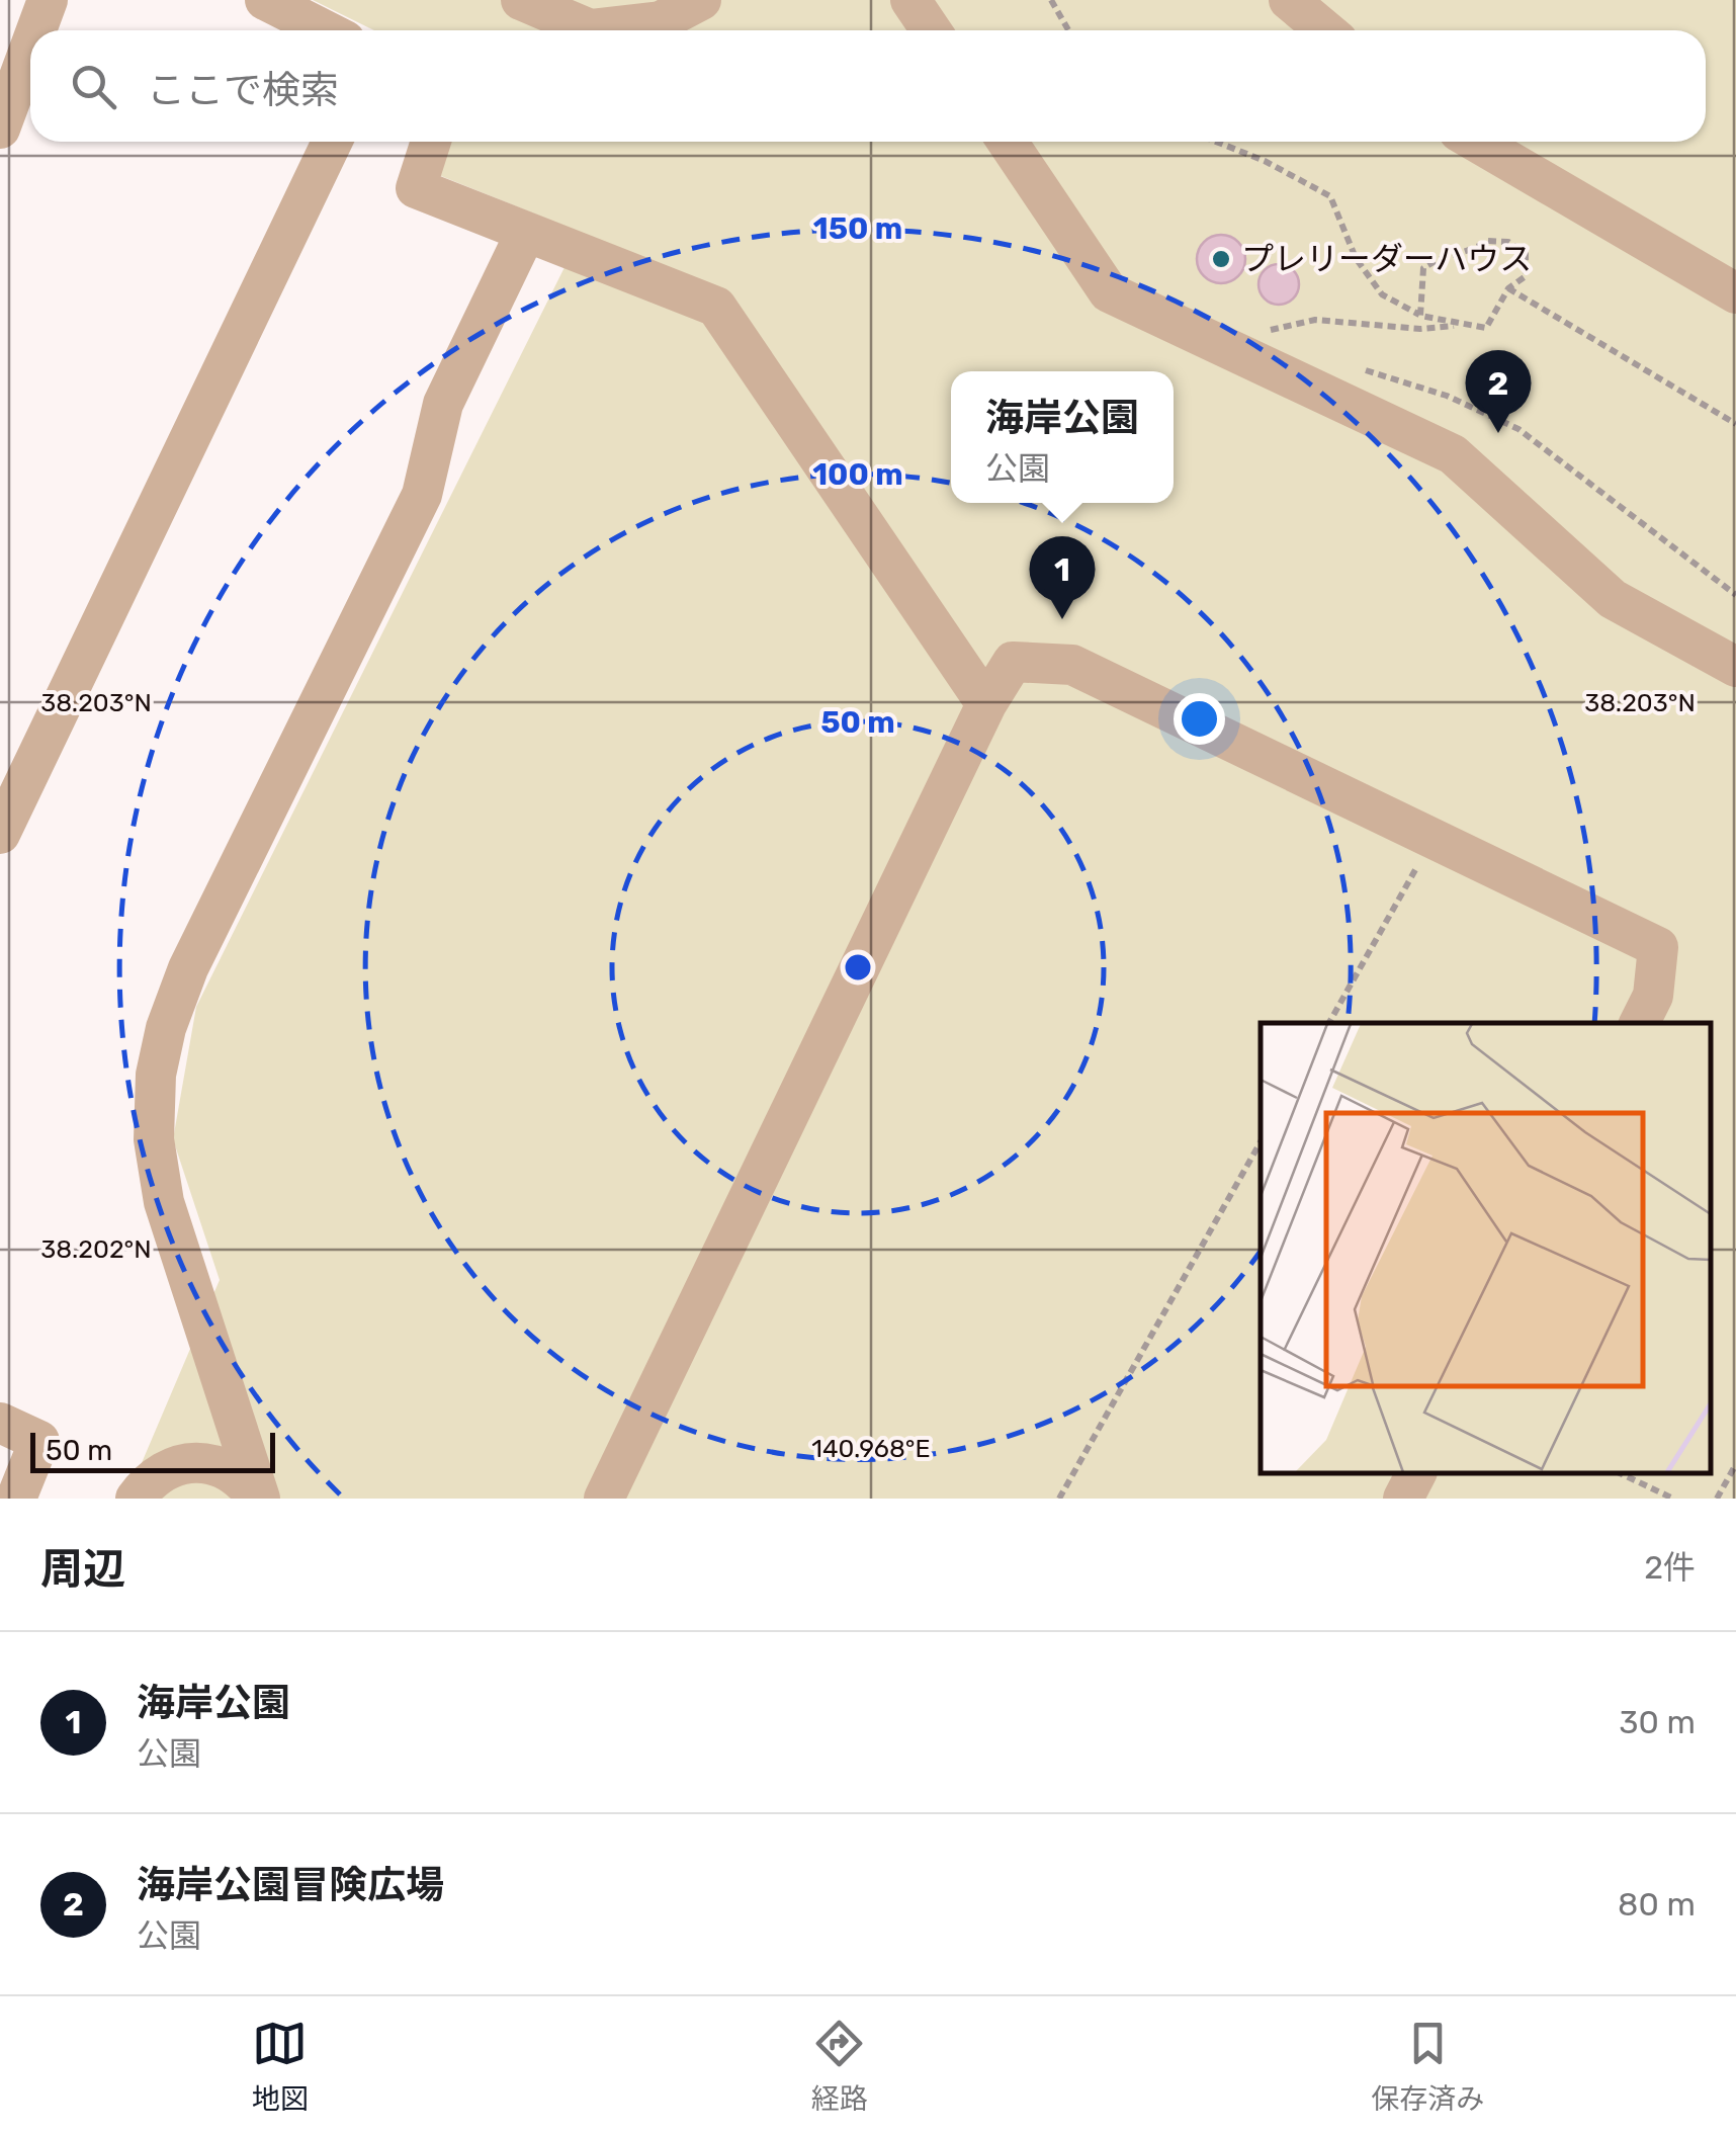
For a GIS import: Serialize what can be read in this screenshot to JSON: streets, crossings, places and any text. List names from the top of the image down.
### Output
{
  "places": ["プレリーダーハウス"],
  "scale_bar": "50 m",
  "page": {
    "search": "ここで検索",
    "pins": ["2", "1"],
    "popup": ["海岸公園", "公園"],
    "scale": "50 m",
    "heading": ["周辺", "2件"],
    "list": [
      {
        "mark": "1",
        "name": "海岸公園",
        "note": "公園",
        "value": "30 m"
      },
      {
        "mark": "2",
        "name": "海岸公園冒険広場",
        "note": "公園",
        "value": "80 m"
      }
    ],
    "nav": ["地図", "経路", "保存済み"]
  },
  "coordinates": ["38.203°N", "38.202°N", "140.968°E"],
  "rings": ["150 m", "100 m", "50 m"]
}
